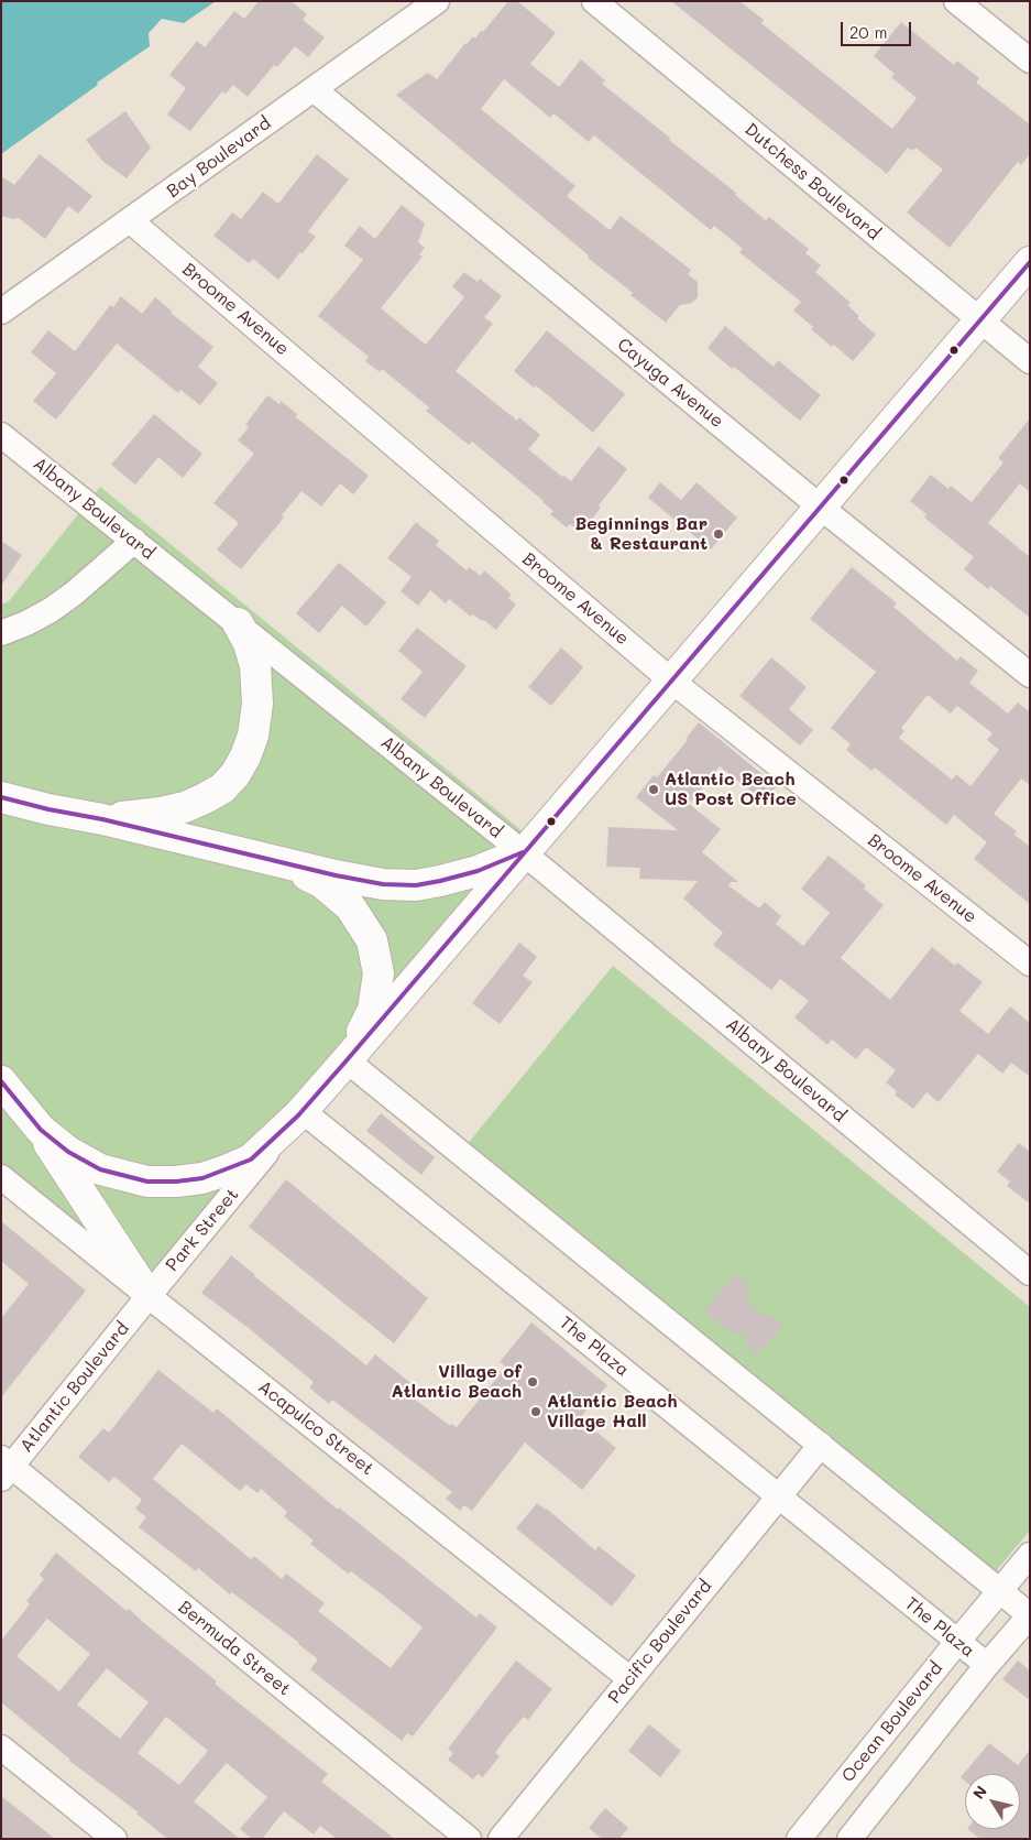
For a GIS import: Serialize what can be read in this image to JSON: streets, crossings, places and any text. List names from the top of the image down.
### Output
{
  "streets": {
    "highway": ["Park Street"],
    "street": [
      "Bay Boulevard",
      "Dutchess Boulevard",
      "Broome Avenue",
      "Cayuga Avenue",
      "Albany Boulevard",
      "The Plaza",
      "Atlantic Boulevard",
      "Acapulco Street",
      "Pacific Boulevard",
      "Bermuda Street",
      "Ocean Boulevard"
    ]
  },
  "crossings": [
    ["Bay Boulevard", "Broome Avenue"],
    ["Bay Boulevard", "Cayuga Avenue"],
    ["Dutchess Boulevard", "Park Street"],
    ["Broome Avenue", "Park Street"],
    ["Cayuga Avenue", "Park Street"],
    ["Albany Boulevard", "Park Street"],
    ["Park Street", "The Plaza"],
    ["Park Street", "Atlantic Boulevard"],
    ["Park Street", "Acapulco Street"],
    ["The Plaza", "Pacific Boulevard"],
    ["The Plaza", "Ocean Boulevard"],
    ["Atlantic Boulevard", "Acapulco Street"],
    ["Atlantic Boulevard", "Bermuda Street"],
    ["Acapulco Street", "Pacific Boulevard"]
  ],
  "places": [
    "Beginnings Bar & Restaurant",
    "Atlantic Beach US Post Office",
    "Village of Atlantic Beach",
    "Atlantic Beach Village Hall"
  ],
  "scale_bar": "20 m",
  "north": "top left"
}
